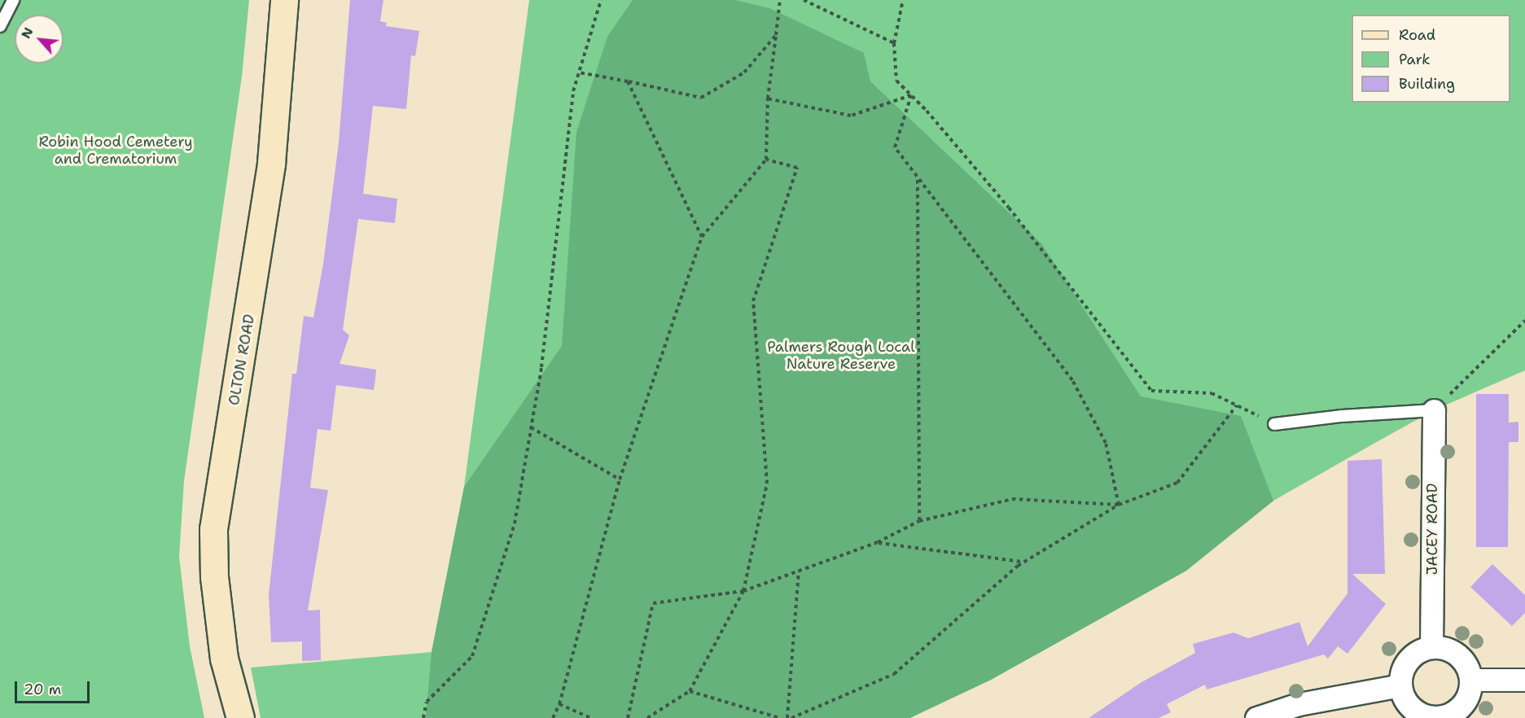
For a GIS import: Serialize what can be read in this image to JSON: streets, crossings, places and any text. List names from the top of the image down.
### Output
{
  "streets": {
    "street": ["OLTON ROAD", "JACEY ROAD"]
  },
  "parks": ["Robin Hood Cemetery and Crematorium", "Palmers Rough Local Nature Reserve"],
  "legend": ["Road", "Park", "Building"],
  "scale_bar": "20 m",
  "north": "top left"
}
